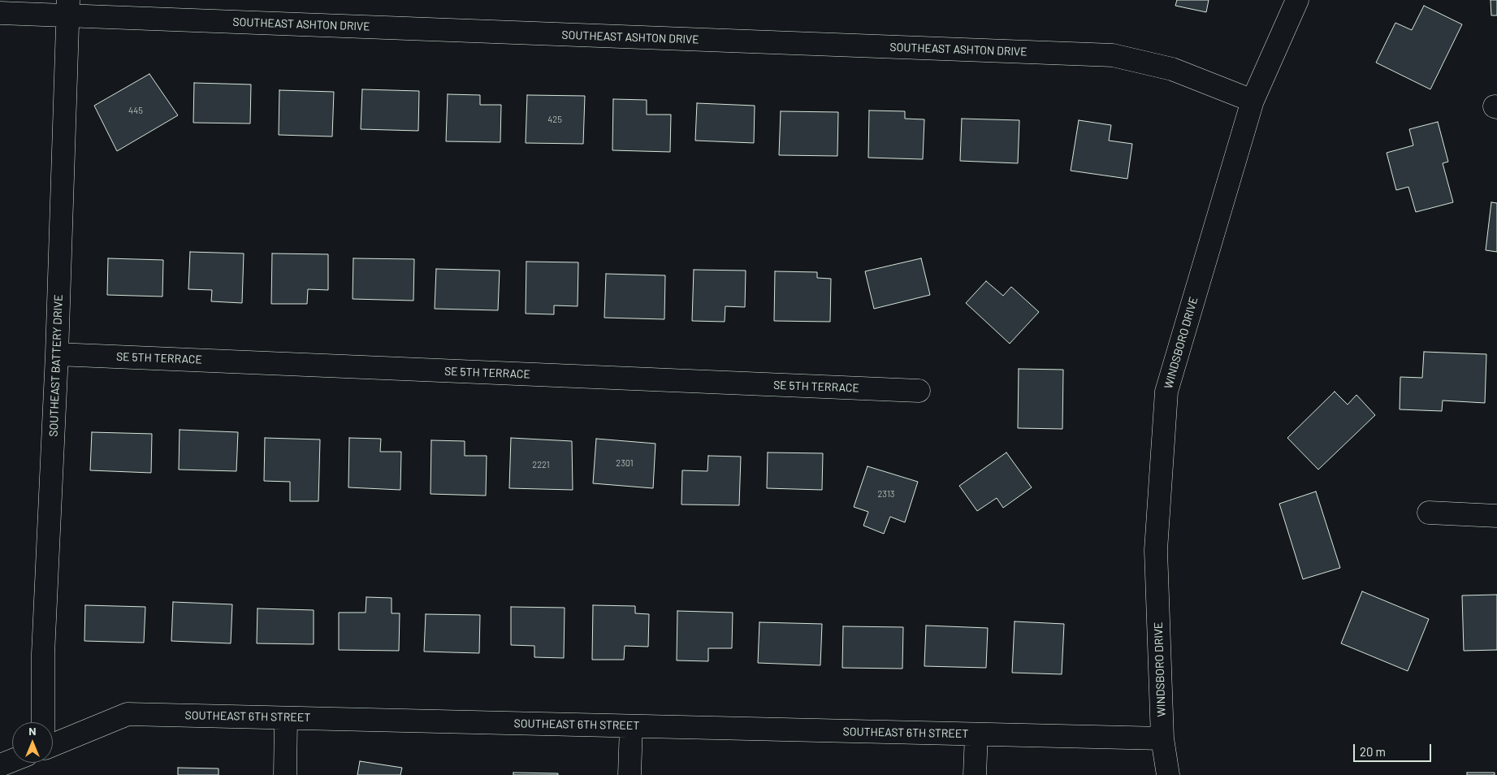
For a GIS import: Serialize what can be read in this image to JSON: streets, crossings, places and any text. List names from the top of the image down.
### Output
{
  "streets": {
    "street": [
      "SOUTHEAST ASHTON DRIVE",
      "WINDSBORO DRIVE",
      "SE 5TH TERRACE",
      "SOUTHEAST BATTERY DRIVE",
      "SOUTHEAST 6TH STREET"
    ]
  },
  "crossings": [
    ["SOUTHEAST ASHTON DRIVE", "WINDSBORO DRIVE"],
    ["SOUTHEAST ASHTON DRIVE", "SOUTHEAST BATTERY DRIVE"],
    ["WINDSBORO DRIVE", "SOUTHEAST 6TH STREET"],
    ["SE 5TH TERRACE", "SOUTHEAST BATTERY DRIVE"]
  ],
  "house_numbers": [
    "445",
    "425",
    "2301",
    "2221",
    "2313"
  ],
  "scale_bar": "20 m",
  "north": "top"
}
